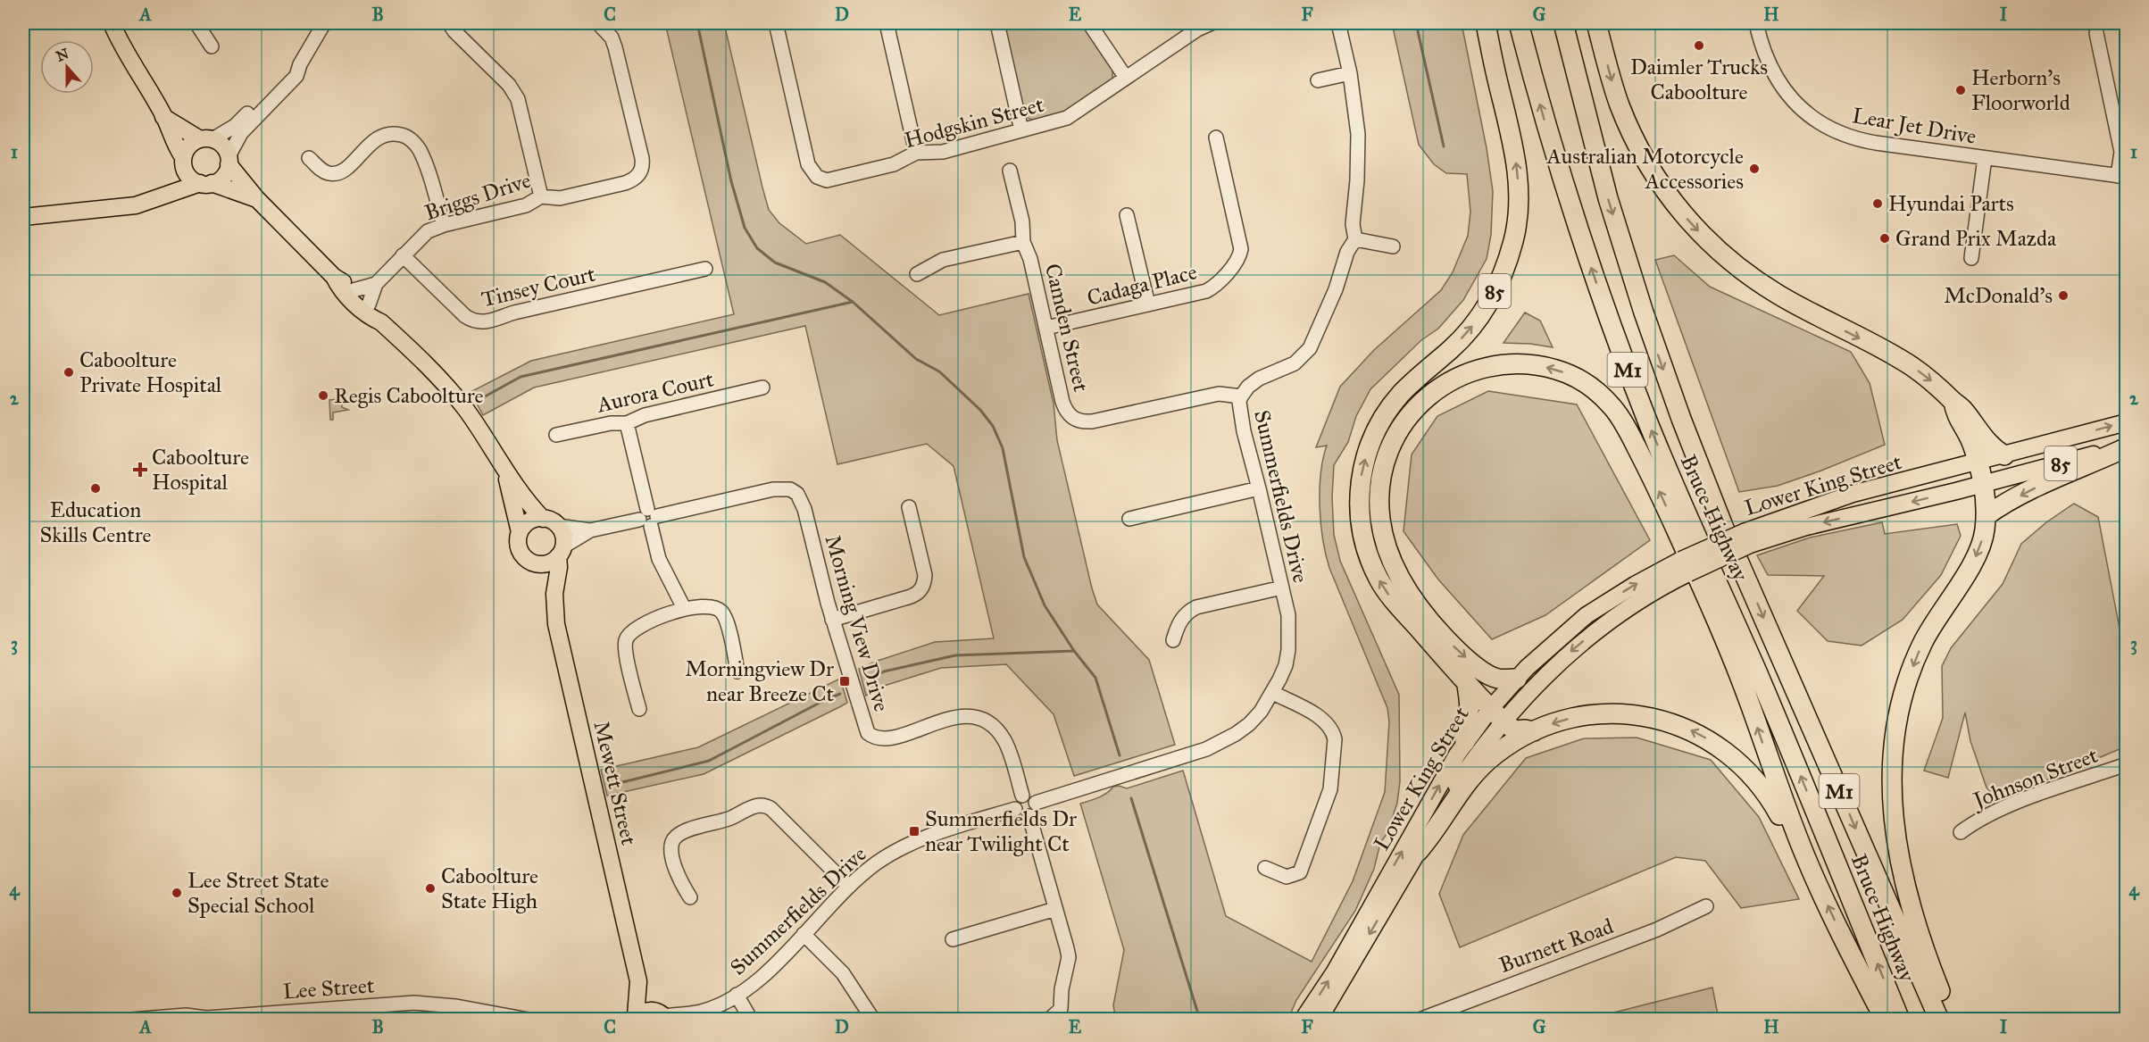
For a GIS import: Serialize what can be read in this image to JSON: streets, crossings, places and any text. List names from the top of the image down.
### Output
{
  "streets": {
    "highway": ["85", "M1", "Bruce Highway"],
    "main road": ["Lower King Street", "Mewett Street"],
    "street": [
      "Hodgskin Street",
      "Lear Jet Drive",
      "Briggs Drive",
      "Cadaga Place",
      "Tinsey Court",
      "Camden Street",
      "Aurora Court",
      "Summerfields Drive",
      "Morning View Drive",
      "Johnson Street",
      "Burnett Road",
      "Lee Street"
    ]
  },
  "crossings": [
    ["Briggs Drive", "Tinsey Court"],
    ["Cadaga Place", "Camden Street"],
    ["85", "Lower King Street"],
    ["Camden Street", "Summerfields Drive"],
    ["Summerfields Drive", "Morning View Drive"],
    ["Summerfields Drive", "Mewett Street"],
    ["Morning View Drive", "Mewett Street"]
  ],
  "places": {
    "other": [
      "Daimler Trucks Caboolture",
      "Herborn's Floorworld",
      "Australian Motorcycle Accessories",
      "Hyundai Parts",
      "Grand Prix Mazda",
      "McDonald's",
      "Caboolture Private Hospital",
      "Regis Caboolture",
      "Education Skills Centre",
      "Caboolture State High",
      "Lee Street State Special School"
    ],
    "health": ["Caboolture Hospital"],
    "transit": ["Morningview Dr near Breeze Ct", "Summerfields Dr near Twilight Ct"]
  },
  "north": "top",
  "grid": {
    "columns": [
      "A",
      "B",
      "C",
      "D",
      "E",
      "F",
      "G",
      "H",
      "I"
    ],
    "rows": [
      "1",
      "2",
      "3",
      "4"
    ]
  }
}
